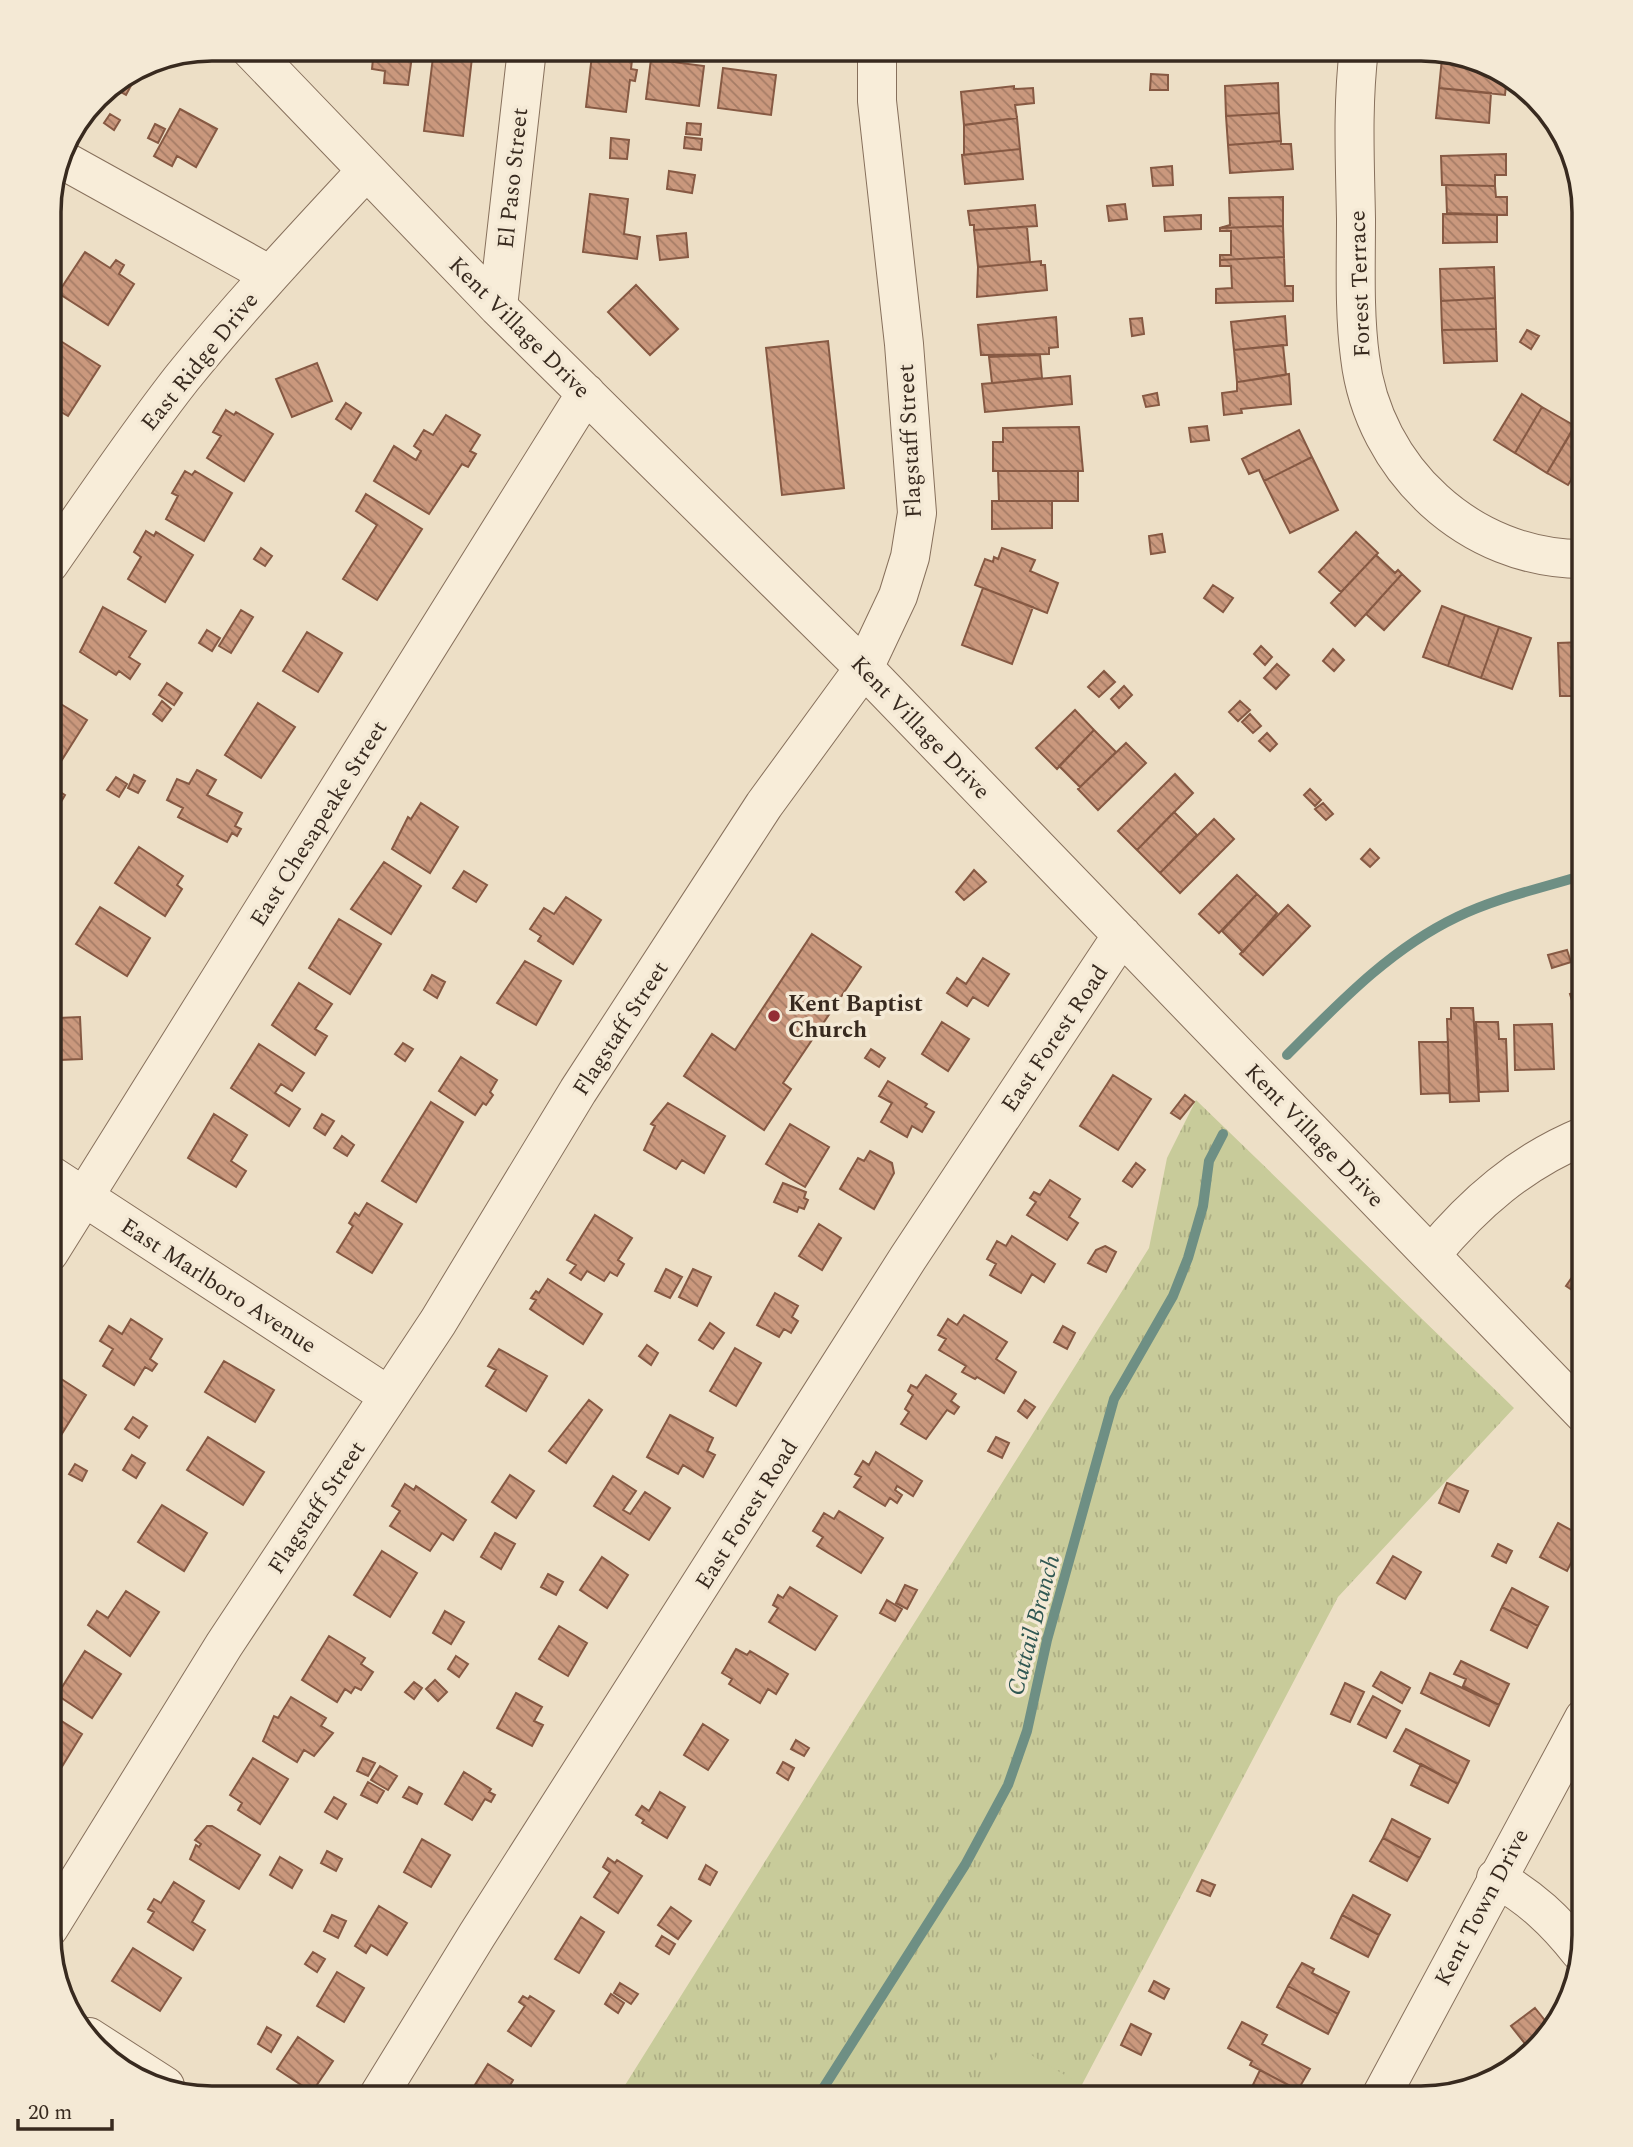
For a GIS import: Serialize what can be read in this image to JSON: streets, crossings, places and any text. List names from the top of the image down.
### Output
{
  "streets": {
    "street": [
      "El Paso Street",
      "Forest Terrace",
      "Kent Village Drive",
      "East Ridge Drive",
      "Flagstaff Street",
      "East Chesapeake Street",
      "East Forest Road",
      "East Marlboro Avenue",
      "Kent Town Drive"
    ]
  },
  "crossings": [
    ["El Paso Street", "Kent Village Drive"],
    ["Kent Village Drive", "East Ridge Drive"],
    ["Kent Village Drive", "Flagstaff Street"],
    ["Kent Village Drive", "East Chesapeake Street"],
    ["Kent Village Drive", "East Forest Road"],
    ["Flagstaff Street", "East Marlboro Avenue"],
    ["East Chesapeake Street", "East Marlboro Avenue"]
  ],
  "water": ["Cattail Branch"],
  "places": ["Kent Baptist Church"],
  "scale_bar": "20 m"
}
